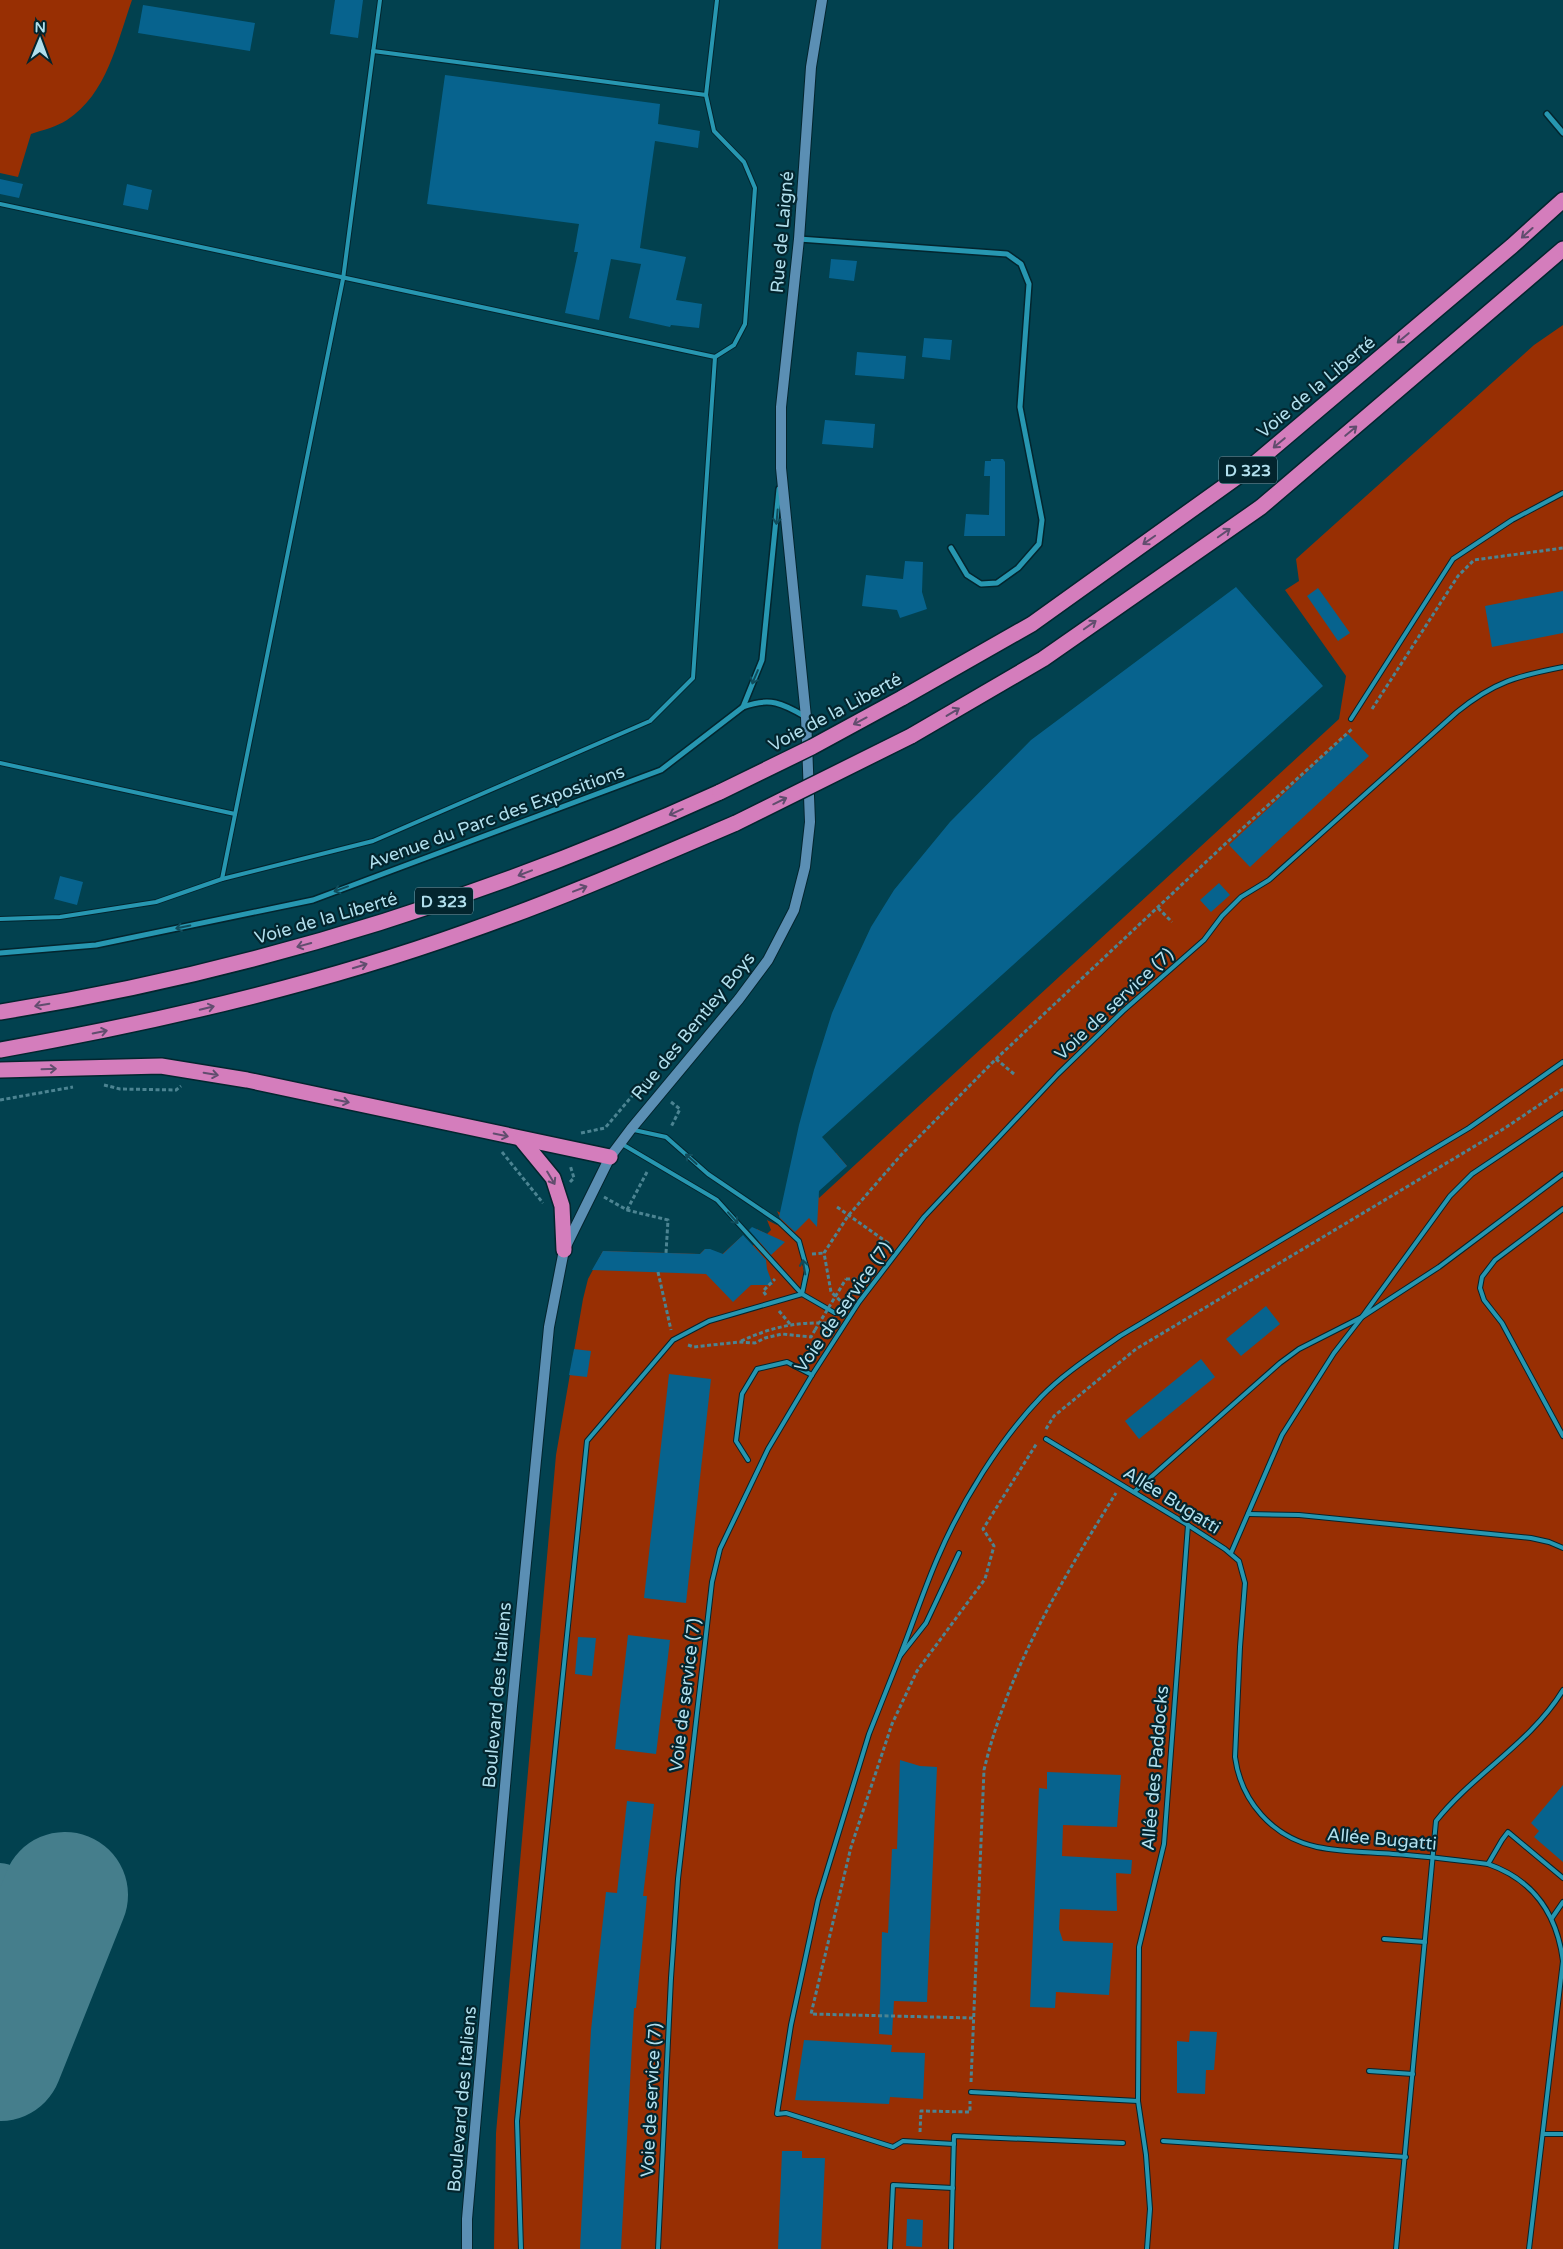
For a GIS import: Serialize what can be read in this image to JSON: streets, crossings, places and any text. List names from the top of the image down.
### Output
{
  "streets": {
    "highway": ["Voie de la Liberté", "D 323"],
    "street": [
      "Rue de Laigné",
      "Avenue du Parc des Expositions",
      "Rue des Bentley Boys",
      "Boulevard des Italiens"
    ],
    "lane": ["Voie de service (7)", "Allée Bugatti", "Allée des Paddocks"]
  },
  "crossings": [
    ["Rue de Laigné", "Rue des Bentley Boys"],
    ["Rue des Bentley Boys", "Boulevard des Italiens"],
    ["Allée Bugatti", "Allée des Paddocks"]
  ],
  "one_way": ["Avenue du Parc des Expositions"],
  "north": "top"
}
